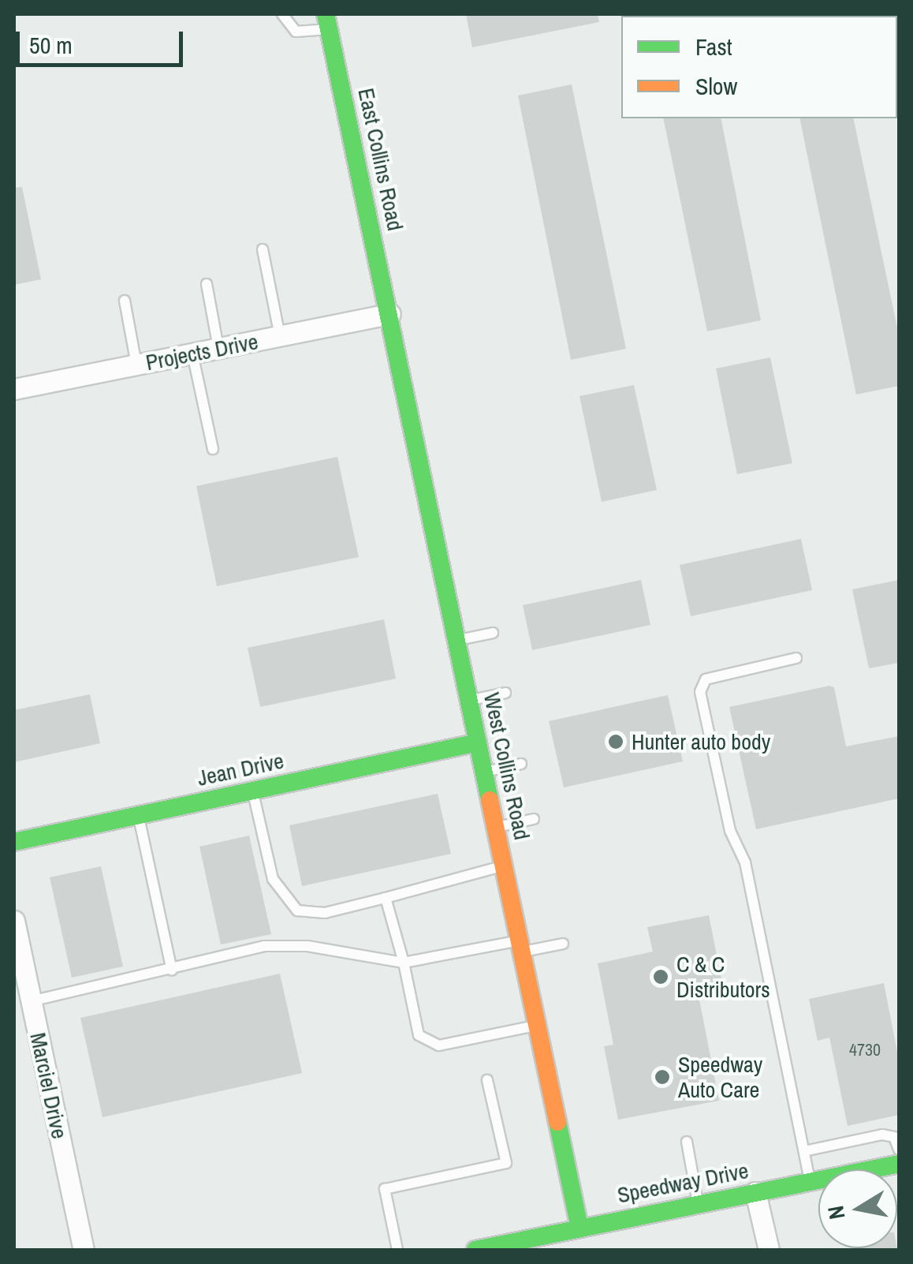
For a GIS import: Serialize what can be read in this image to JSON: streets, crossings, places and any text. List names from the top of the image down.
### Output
{
  "streets": {
    "street": [
      "East Collins Road",
      "Projects Drive",
      "West Collins Road",
      "Jean Drive",
      "Marciel Drive",
      "Speedway Drive"
    ]
  },
  "crossings": [
    ["East Collins Road", "Projects Drive"],
    ["East Collins Road", "West Collins Road"],
    ["Projects Drive", "West Collins Road"],
    ["West Collins Road", "Jean Drive"],
    ["West Collins Road", "Speedway Drive"]
  ],
  "places": ["Hunter auto body", "C & C Distributors", "Speedway Auto Care"],
  "house_numbers": ["4730"],
  "legend": ["Fast", "Slow"],
  "scale_bar": "50 m",
  "north": "left"
}
